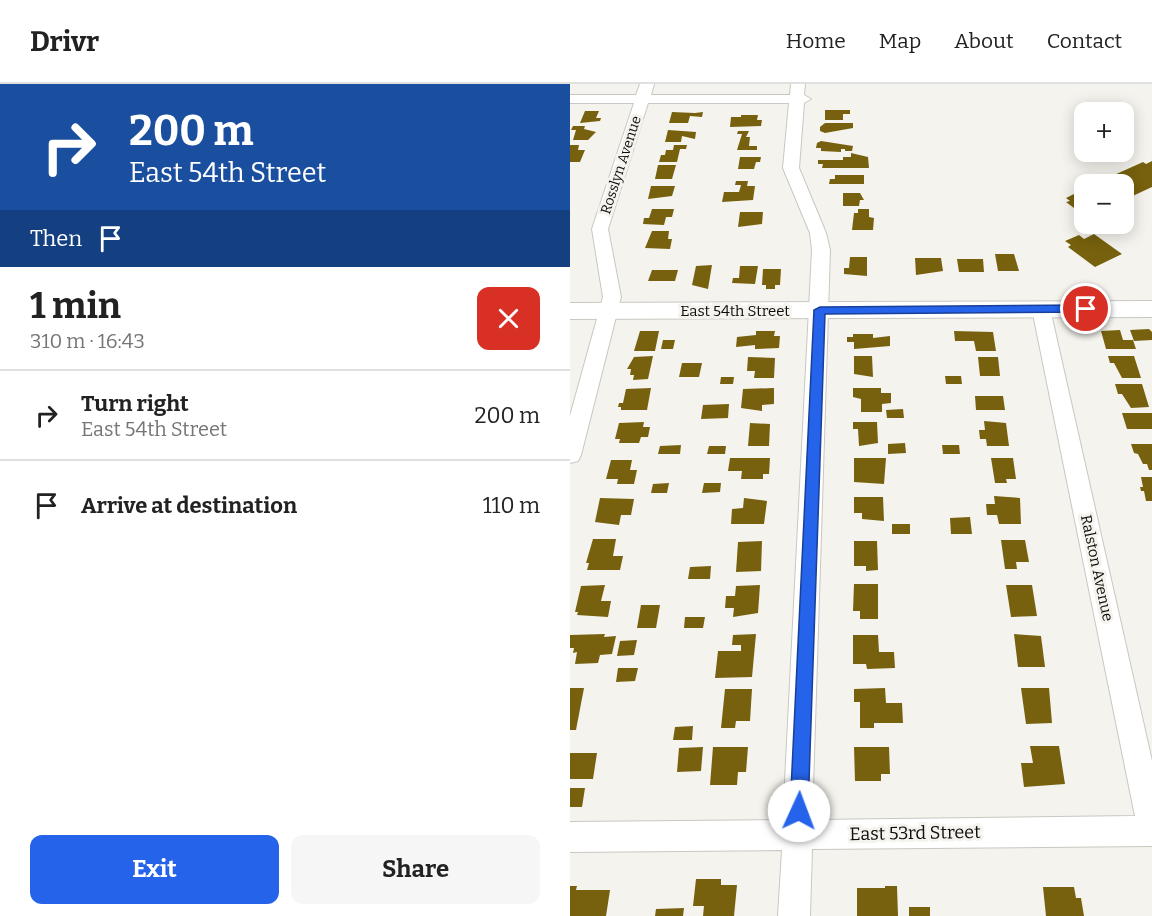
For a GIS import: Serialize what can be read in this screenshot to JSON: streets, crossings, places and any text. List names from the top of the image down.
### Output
{
  "streets": {
    "street": [
      "Rosslyn Avenue",
      "East 54th Street",
      "Ralston Avenue",
      "East 53rd Street"
    ]
  },
  "crossings": [
    ["Rosslyn Avenue", "East 54th Street"],
    ["East 54th Street", "Ralston Avenue"]
  ],
  "page": {
    "header": "Drivr",
    "nav": [
      "Home",
      "Map",
      "About",
      "Contact"
    ],
    "turn": ["200 m", "East 54th Street"],
    "map_buttons": ["+", "−"],
    "then": "Then",
    "heading": ["1 min", "310 m · 16:43"],
    "list": [
      {
        "name": "Turn right",
        "note": "East 54th Street",
        "value": "200 m"
      },
      {
        "name": "Arrive at destination",
        "value": "110 m"
      }
    ],
    "buttons": ["Exit", "Share"]
  }
}
